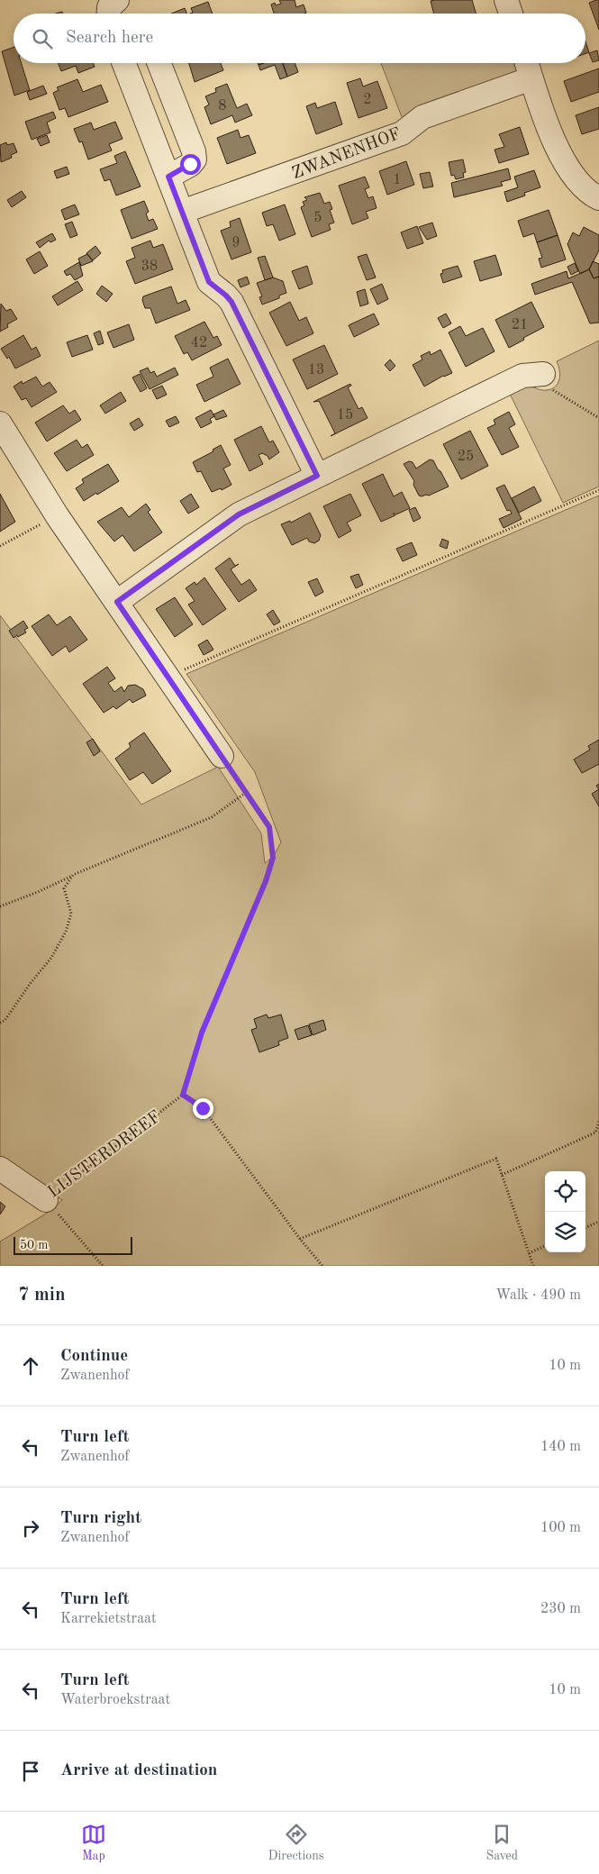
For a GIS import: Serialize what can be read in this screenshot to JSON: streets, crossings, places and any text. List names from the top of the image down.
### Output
{
  "streets": {
    "street": ["ZWANENHOF", "LIJSTERDREEF"]
  },
  "house_numbers": [
    "2",
    "8",
    "1",
    "5",
    "9",
    "38",
    "21",
    "42",
    "13",
    "15",
    "25"
  ],
  "scale_bar": "50 m",
  "page": {
    "search": "Search here",
    "scale": "50 m",
    "heading": ["7 min", "Walk · 490 m"],
    "list": [
      ["Continue", "Zwanenhof", "10 m"],
      ["Turn left", "Zwanenhof", "140 m"],
      ["Turn right", "Zwanenhof", "100 m"],
      ["Turn left", "Karrekietstraat", "230 m"],
      ["Turn left", "Waterbroekstraat", "10 m"],
      "Arrive at destination"
    ],
    "nav": ["Map", "Directions", "Saved"]
  }
}
